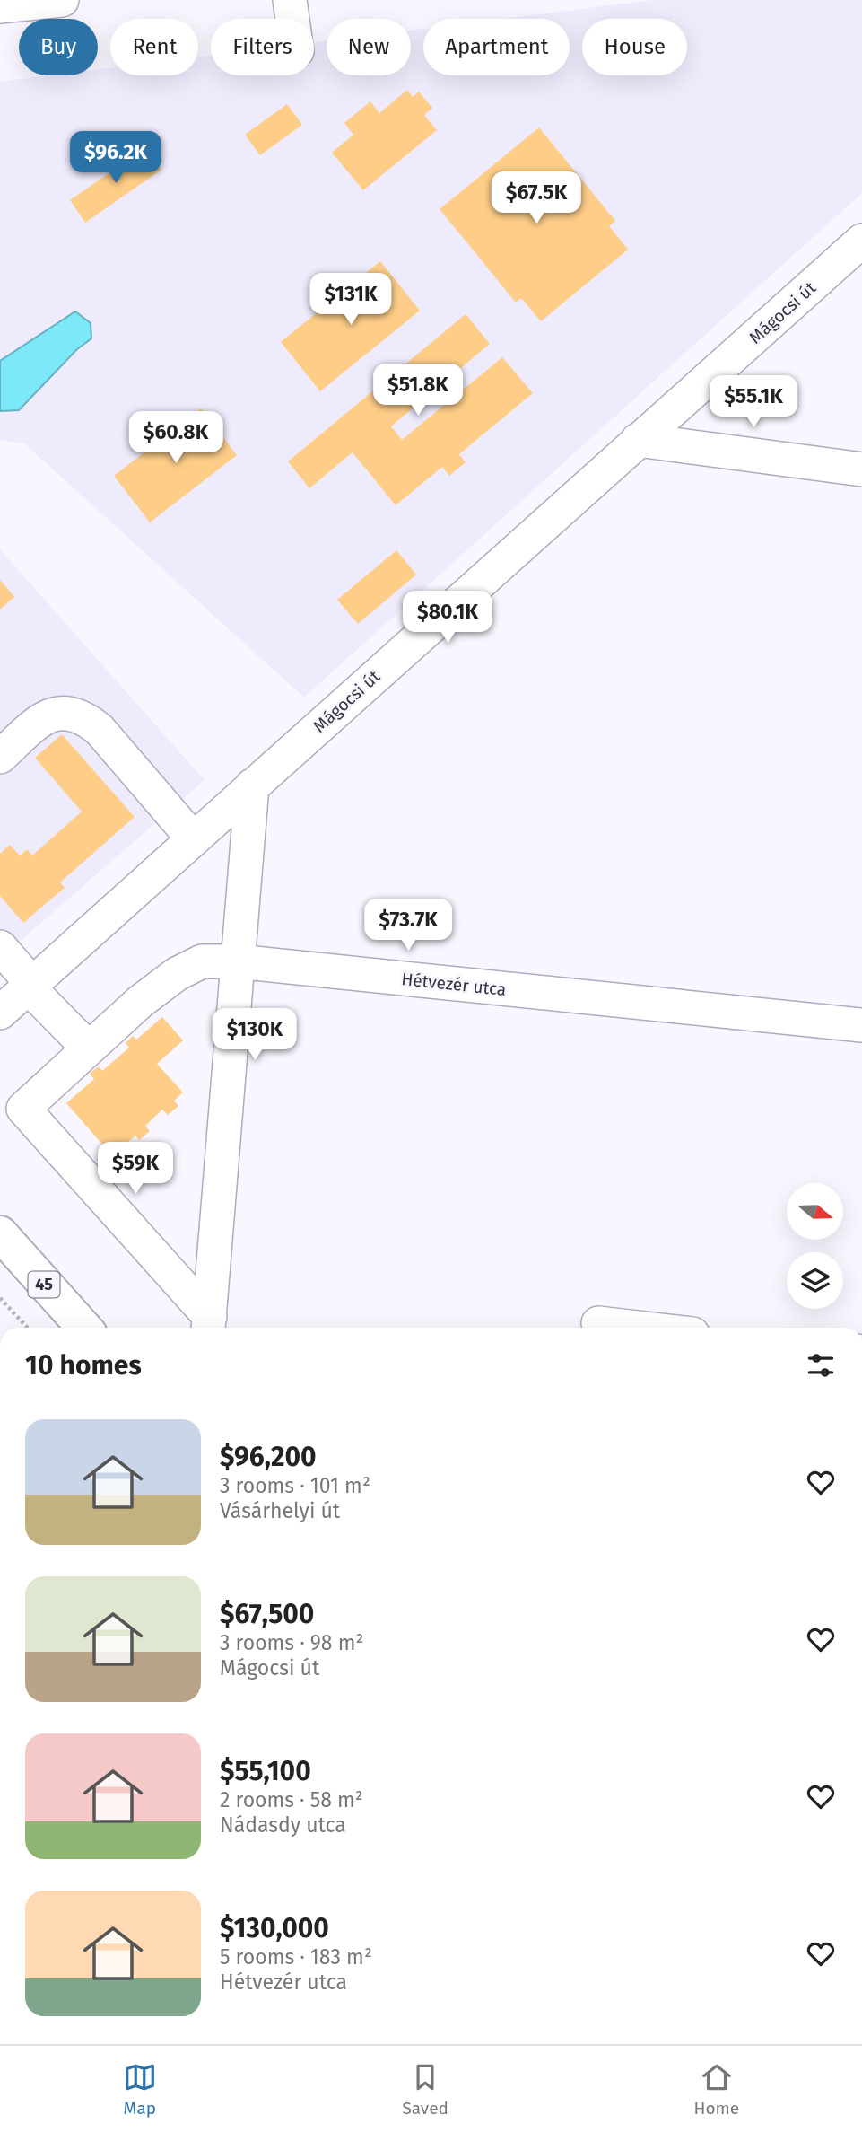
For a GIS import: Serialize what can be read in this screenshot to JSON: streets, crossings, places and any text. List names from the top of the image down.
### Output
{
  "streets": {
    "main road": ["45"],
    "street": ["Mágocsi út", "Hétvezér utca"]
  },
  "north": "right",
  "page": {
    "chip": [
      "Buy",
      "Rent",
      "Filters",
      "New",
      "Apartment",
      "House"
    ],
    "price": [
      "$96.2K",
      "$67.5K",
      "$131K",
      "$51.8K",
      "$55.1K",
      "$60.8K",
      "$80.1K",
      "$73.7K",
      "$130K",
      "$59K"
    ],
    "heading": "10 homes",
    "list": [
      {
        "name": "$96,200",
        "note": "3 rooms · 101 m² · Vásárhelyi út"
      },
      {
        "name": "$67,500",
        "note": "3 rooms · 98 m² · Mágocsi út"
      },
      {
        "name": "$55,100",
        "note": "2 rooms · 58 m² · Nádasdy utca"
      },
      {
        "name": "$130,000",
        "note": "5 rooms · 183 m² · Hétvezér utca"
      }
    ],
    "tabs": ["Map", "Saved", "Home"]
  }
}
